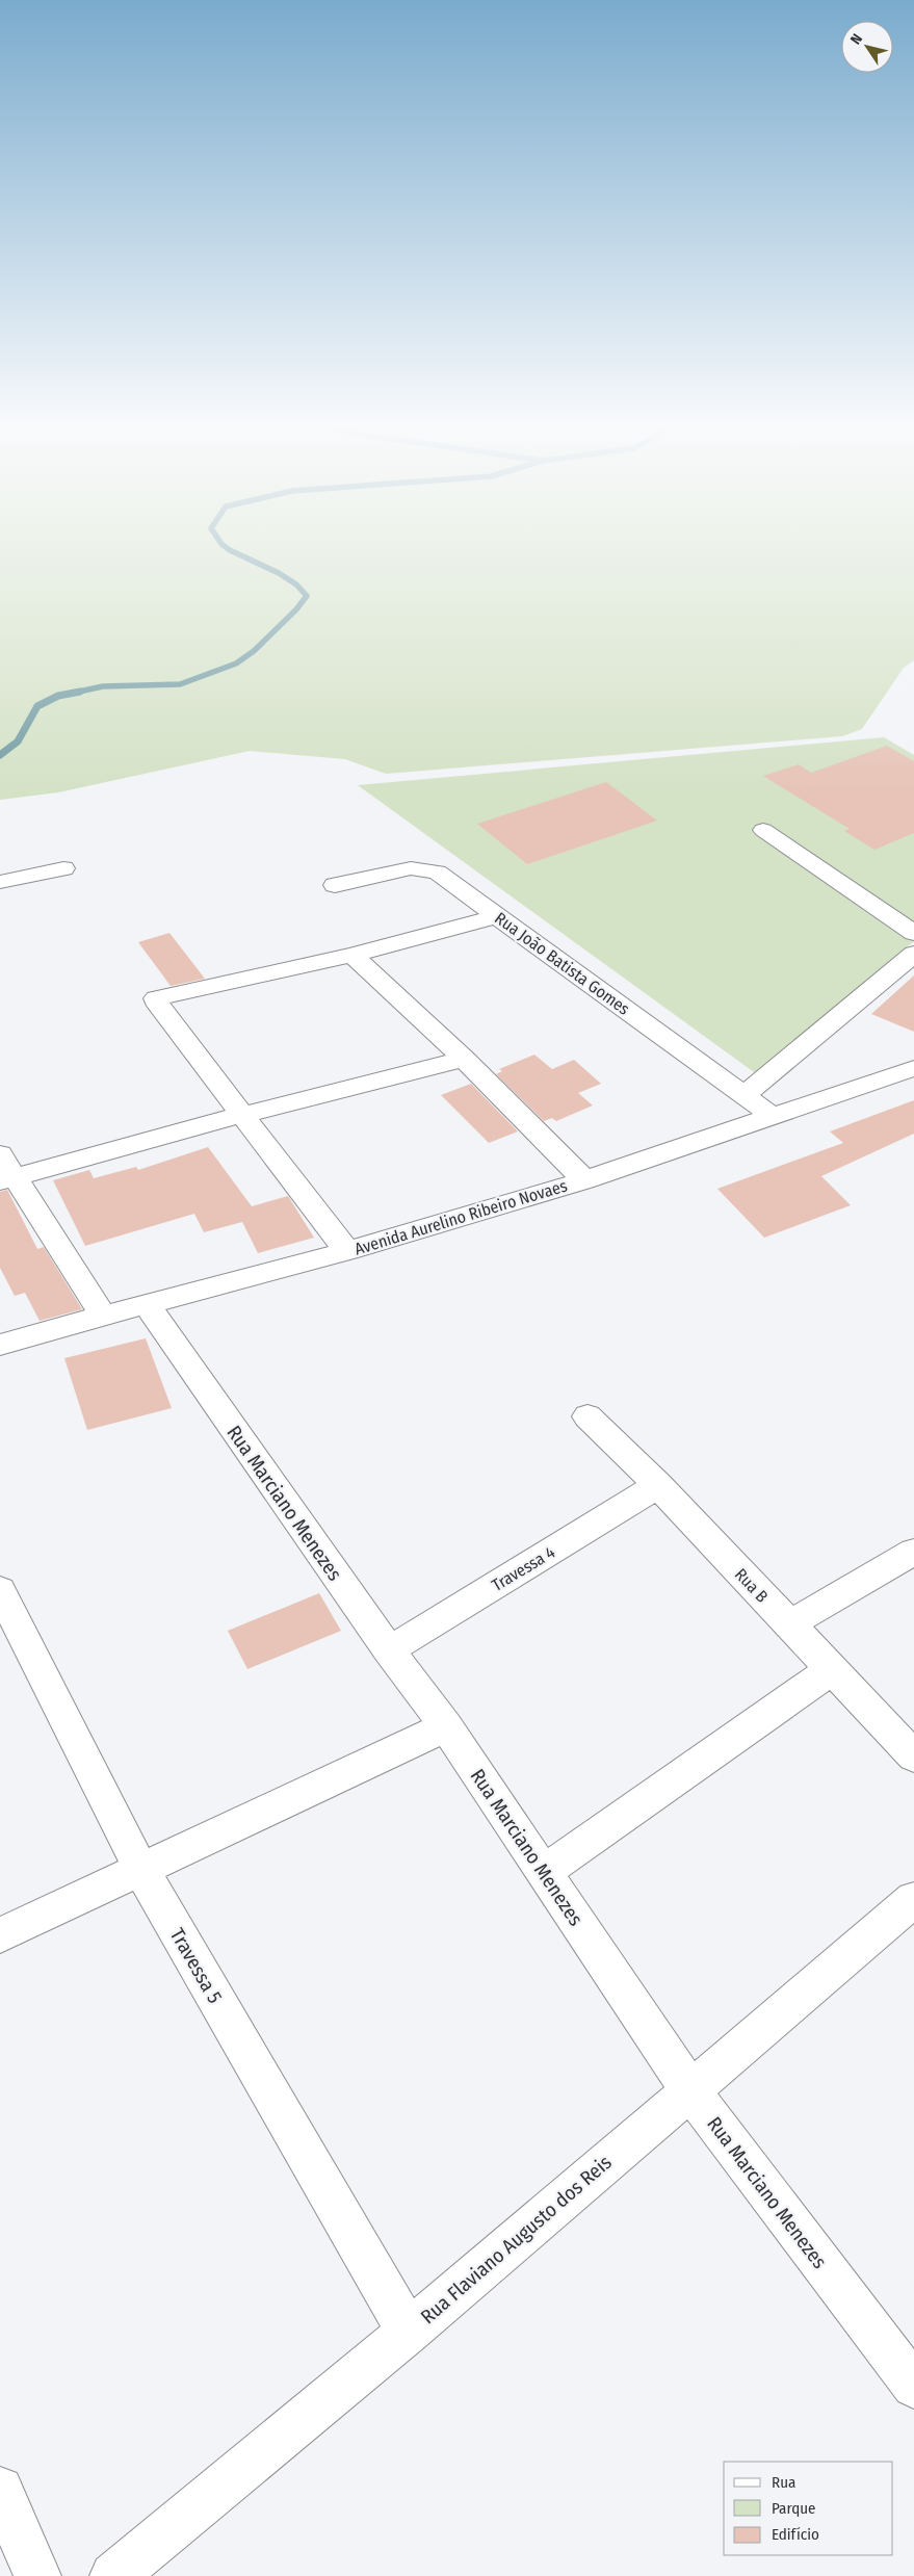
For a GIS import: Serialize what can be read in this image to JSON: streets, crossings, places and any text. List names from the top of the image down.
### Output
{
  "streets": {
    "street": [
      "Rua João Batista Gomes",
      "Avenida Aurelino Ribeiro Novaes",
      "Rua Marciano Menezes",
      "Travessa 4",
      "Rua B",
      "Travessa 5",
      "Rua Flaviano Augusto dos Reis"
    ]
  },
  "crossings": [
    ["Rua João Batista Gomes", "Avenida Aurelino Ribeiro Novaes"],
    ["Avenida Aurelino Ribeiro Novaes", "Rua Marciano Menezes"],
    ["Rua Marciano Menezes", "Travessa 4"],
    ["Rua Marciano Menezes", "Rua Flaviano Augusto dos Reis"],
    ["Travessa 4", "Rua B"],
    ["Travessa 5", "Rua Flaviano Augusto dos Reis"]
  ],
  "legend": ["Rua", "Parque", "Edifício"],
  "north": "top left"
}
